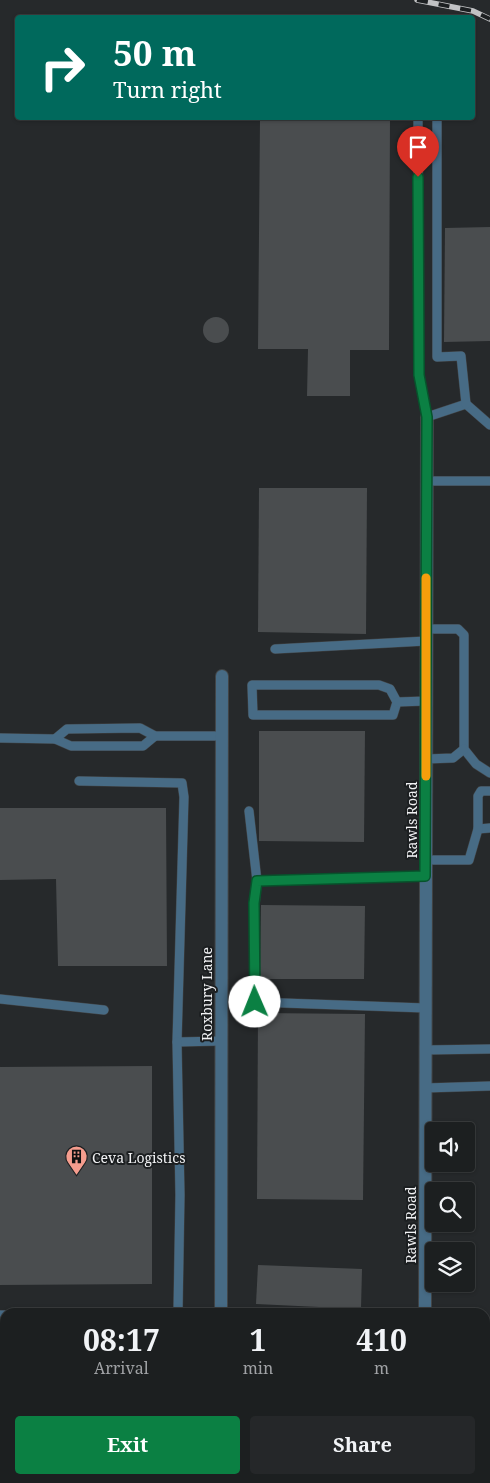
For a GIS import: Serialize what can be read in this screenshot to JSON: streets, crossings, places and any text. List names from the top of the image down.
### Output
{
  "streets": {
    "street": ["Rawls Road", "Roxbury Lane"]
  },
  "places": {
    "building": ["Ceva Logistics"]
  },
  "page": {
    "turn": ["50 m", "Turn right"],
    "eta": [
      "08:17",
      "Arrival",
      "1",
      "min",
      "410",
      "m"
    ],
    "buttons": ["Exit", "Share"]
  }
}
